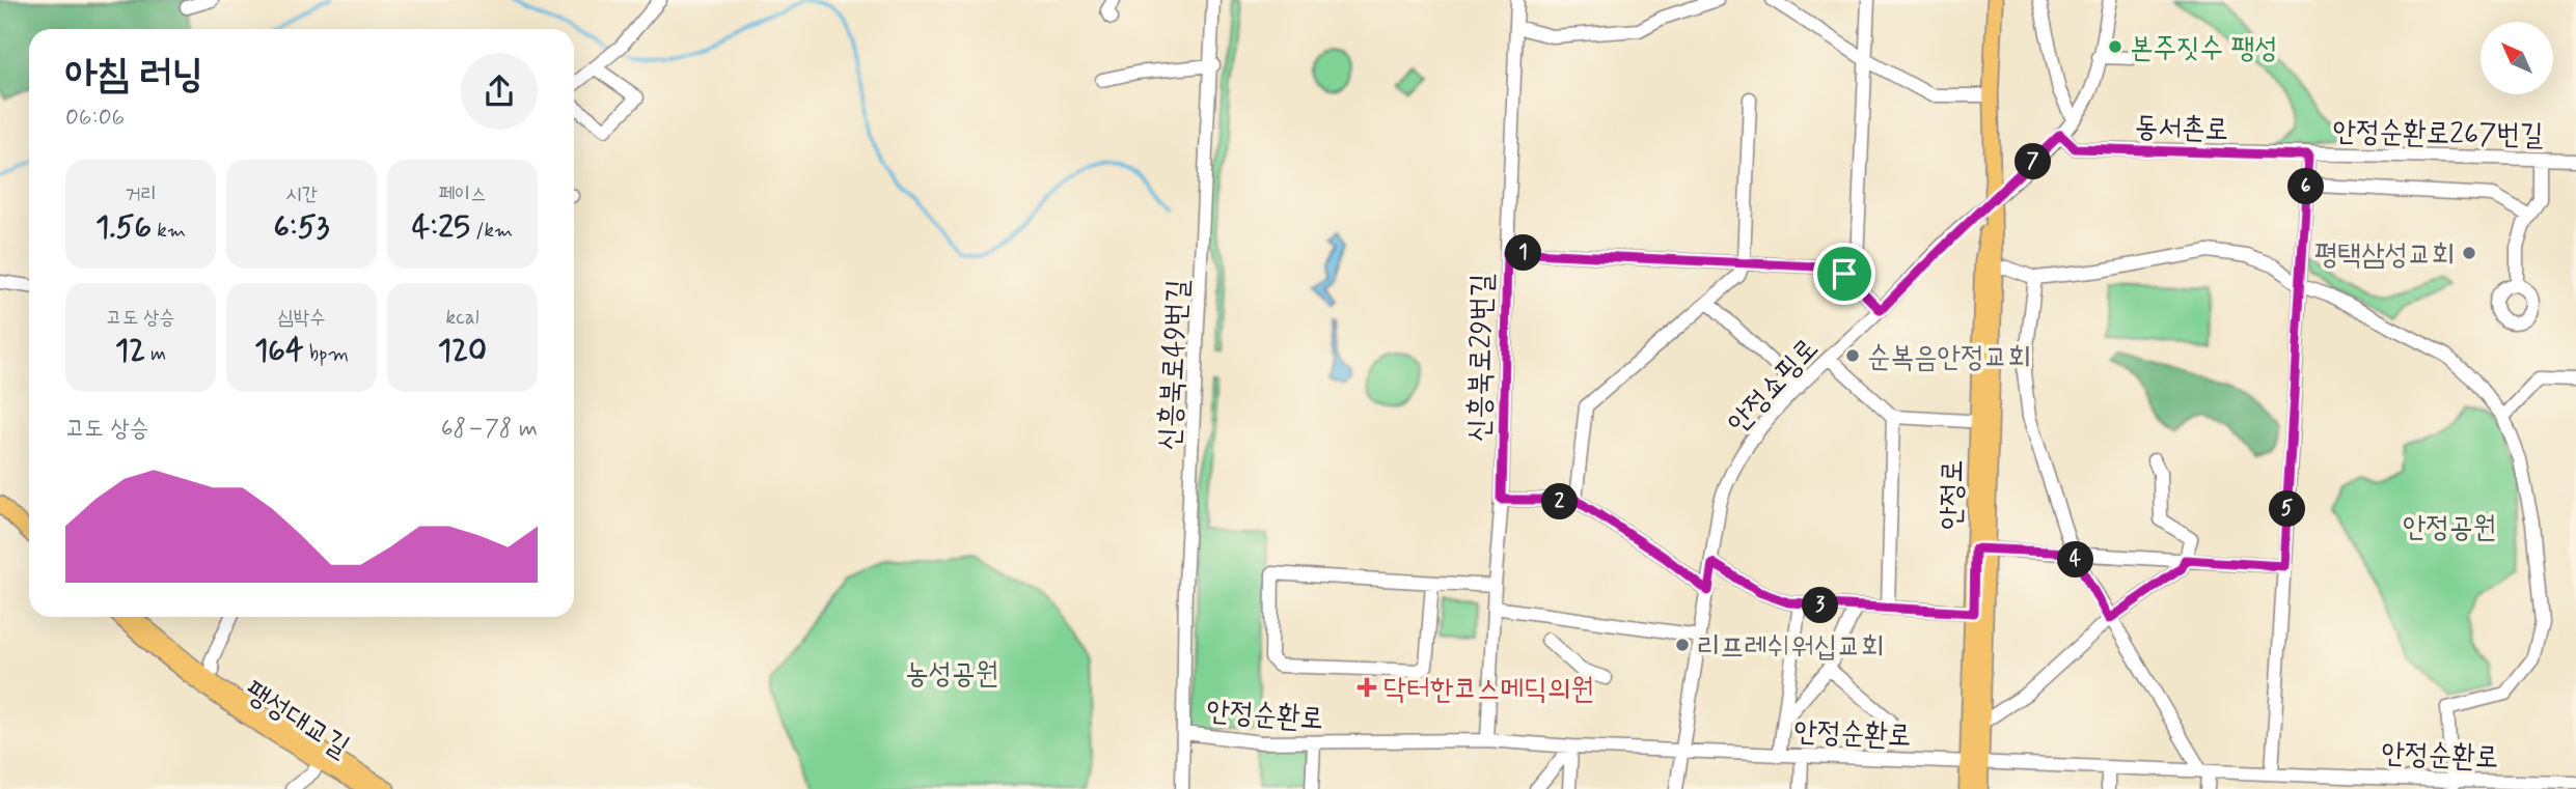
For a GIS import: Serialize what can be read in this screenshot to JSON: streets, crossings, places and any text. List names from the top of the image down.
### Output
{
  "streets": {
    "main road": ["안정로", "팽성대교길"],
    "street": [
      "동서촌로",
      "안정순환로267번길",
      "신흥북로29번길",
      "신흥북로49번길",
      "안정쇼핑로",
      "안정순환로"
    ]
  },
  "crossings": [
    ["동서촌로", "안정순환로267번길"],
    ["안정순환로267번길", "안정순환로"],
    ["신흥북로29번길", "안정순환로"],
    ["신흥북로49번길", "안정순환로"],
    ["안정쇼핑로", "안정로"],
    ["안정쇼핑로", "안정순환로"],
    ["안정로", "안정순환로"]
  ],
  "parks": ["안정공원", "농성공원"],
  "places": {
    "other": [
      "본주짓수 팽성",
      "평택삼성교회",
      "순복음안정교회",
      "리프레쉬워십교회"
    ],
    "health": ["닥터한코스메딕의원"]
  },
  "north": "top left",
  "page": {
    "heading": ["아침 러닝", "06:06"],
    "pins": [
      "7",
      "6",
      "1",
      "2",
      "5",
      "4",
      "3"
    ],
    "stats": [
      ["거리", "1.56 km"],
      ["시간", "6:53"],
      ["페이스", "4:25 /km"],
      ["고도 상승", "12 m"],
      ["심박수", "164 bpm"],
      ["kcal", "120"]
    ],
    "chart": ["고도 상승", "68–78 m"]
  }
}
